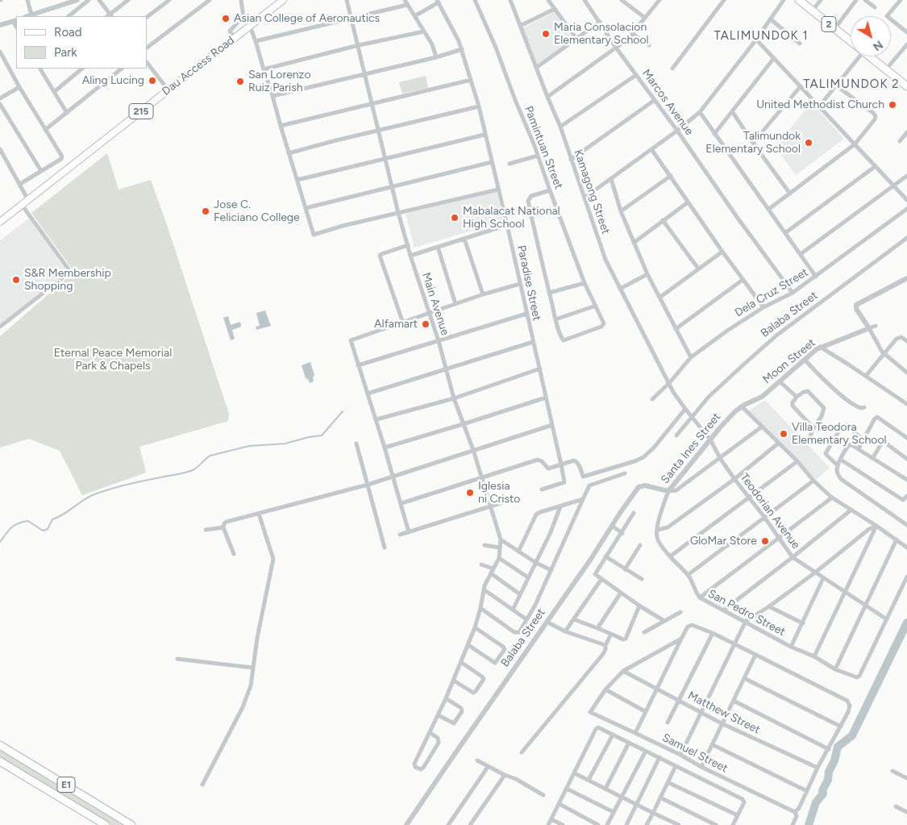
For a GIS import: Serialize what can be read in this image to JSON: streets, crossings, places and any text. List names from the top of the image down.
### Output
{
  "streets": {
    "highway": ["2", "E1"],
    "main road": ["Dau Access Road", "215"],
    "street": [
      "Marcos Avenue",
      "Pamintuan Street",
      "Kamagong Street",
      "Paradise Street",
      "Dela Cruz Street",
      "Main Avenue",
      "Balaba Street",
      "Moon Street",
      "Santa Ines Street",
      "Teodorian Avenue",
      "San Pedro Street",
      "Matthew Street",
      "Samuel Street"
    ]
  },
  "crossings": [
    ["Marcos Avenue", "Dela Cruz Street"],
    ["Kamagong Street", "Dela Cruz Street"],
    ["Kamagong Street", "Teodorian Avenue"],
    ["Dela Cruz Street", "Teodorian Avenue"],
    ["Balaba Street", "Santa Ines Street"],
    ["Balaba Street", "Teodorian Avenue"],
    ["Moon Street", "Santa Ines Street"],
    ["Santa Ines Street", "Teodorian Avenue"],
    ["Santa Ines Street", "San Pedro Street"],
    ["Teodorian Avenue", "San Pedro Street"]
  ],
  "districts": ["TALIMUNDOK 1", "TALIMUNDOK 2"],
  "parks": ["Eternal Peace Memorial Park & Chapels"],
  "places": [
    "Asian College of Aeronautics",
    "Maria Consolacion Elementary School",
    "Aling Lucing",
    "San Lorenzo Ruiz Parish",
    "United Methodist Church",
    "Talimundok Elementary School",
    "Jose C. Feliciano College",
    "Mabalacat National High School",
    "S&R Membership Shopping",
    "Alfamart",
    "Villa Teodora Elementary School",
    "Iglesia ni Cristo",
    "GloMar Store"
  ],
  "legend": ["Road", "Park"],
  "north": "bottom right"
}
